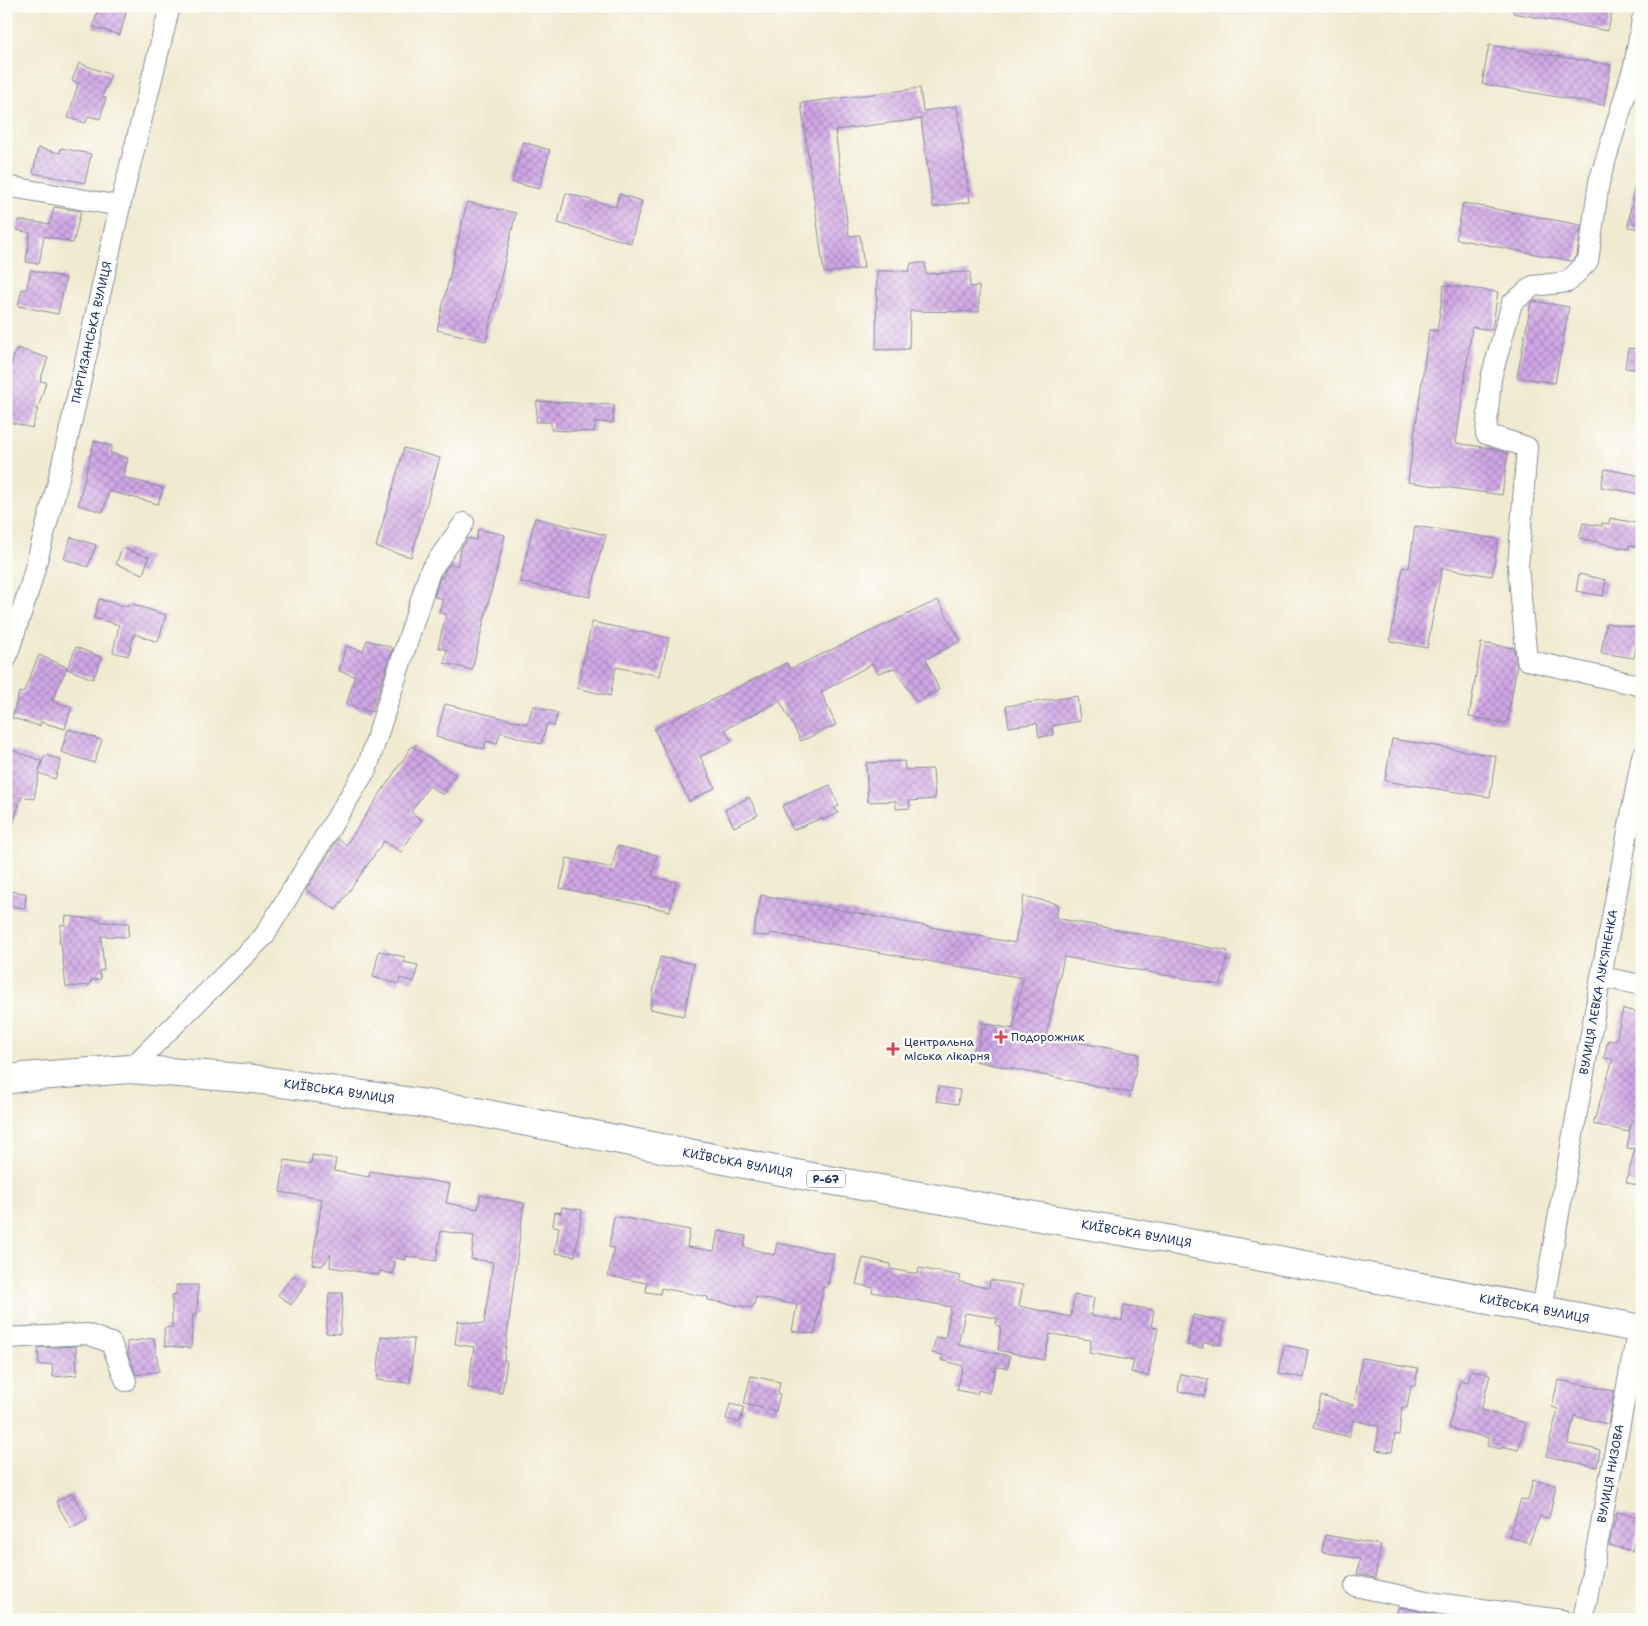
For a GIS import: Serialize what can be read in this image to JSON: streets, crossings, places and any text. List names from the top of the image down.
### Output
{
  "streets": {
    "main road": ["КИЇВСЬКА ВУЛИЦЯ", "Р-67"],
    "street": ["ПАРТИЗАНСЬКА ВУЛИЦЯ", "ВУЛИЦЯ ЛЕВКА ЛУК'ЯНЕНКА", "ВУЛИЦЯ НИЗОВА"]
  },
  "crossings": [
    ["ВУЛИЦЯ ЛЕВКА ЛУК'ЯНЕНКА", "КИЇВСЬКА ВУЛИЦЯ"],
    ["КИЇВСЬКА ВУЛИЦЯ", "ВУЛИЦЯ НИЗОВА"]
  ],
  "places": {
    "health": ["Подорожник", "Центральна міська лікарня"]
  }
}
